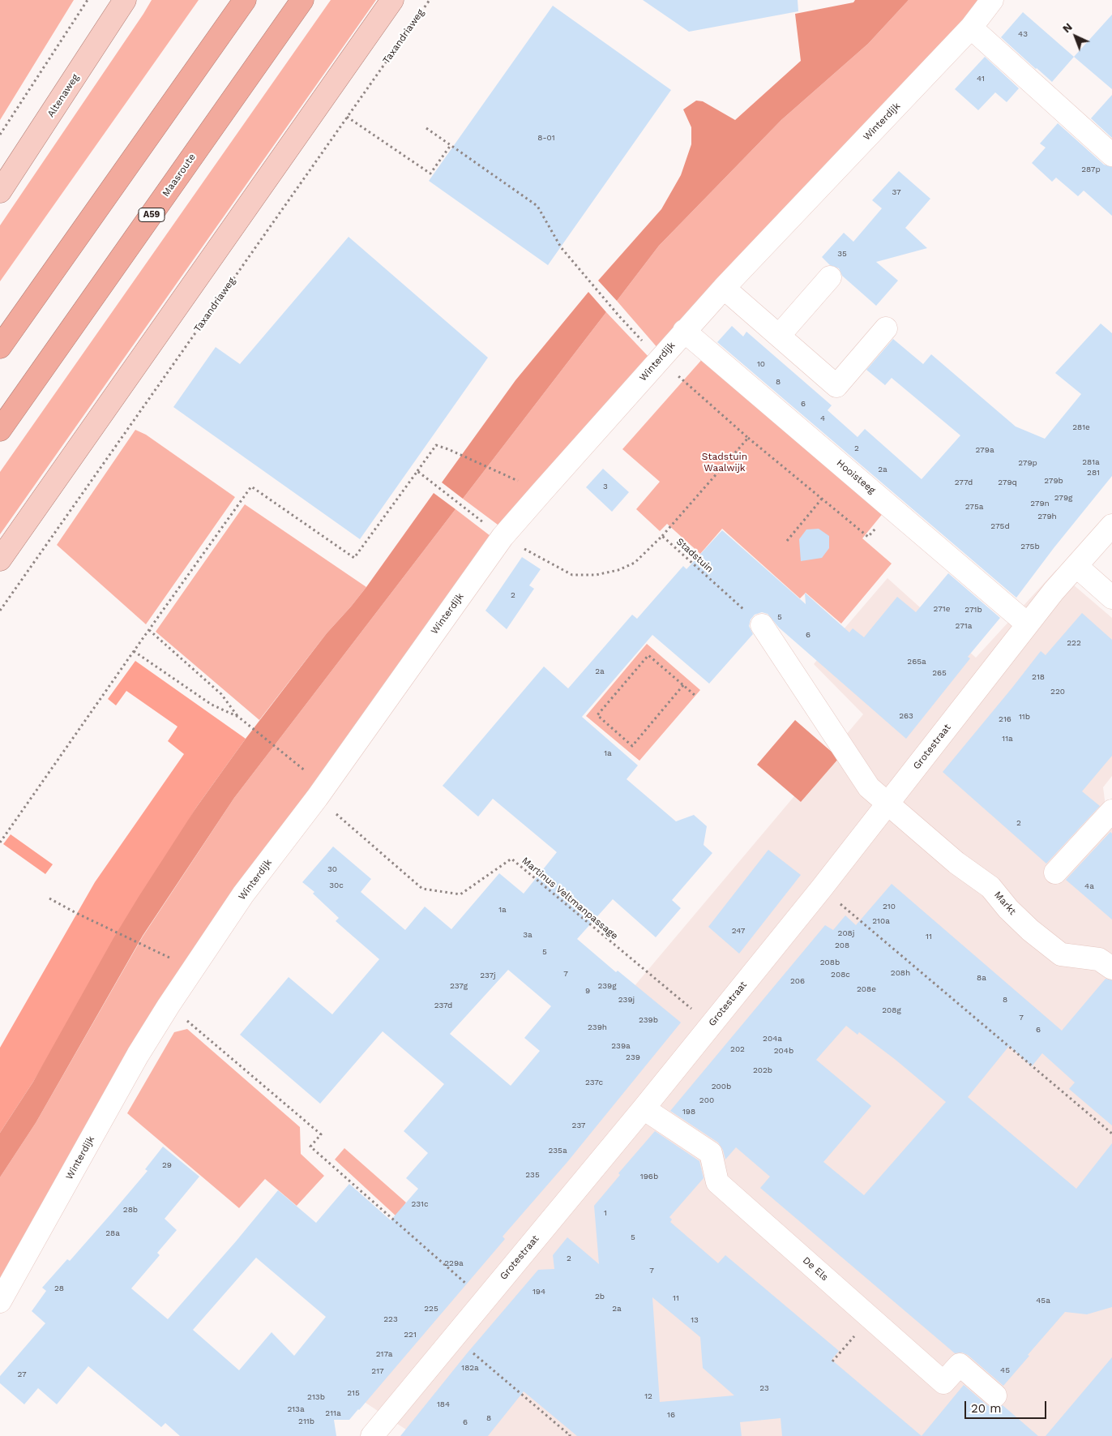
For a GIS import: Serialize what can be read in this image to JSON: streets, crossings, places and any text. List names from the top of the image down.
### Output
{
  "streets": {
    "highway": ["Maasroute", "A59"],
    "main road": ["Altenaweg"],
    "street": [
      "Winterdijk",
      "Hooisteeg",
      "Grotestraat",
      "Markt",
      "De Els"
    ],
    "path": ["Taxandriaweg", "Stadstuin", "Martinus Veltmanpassage"]
  },
  "crossings": [
    ["Winterdijk", "Hooisteeg"],
    ["Winterdijk", "Stadstuin"],
    ["Winterdijk", "Martinus Veltmanpassage"],
    ["Hooisteeg", "Grotestraat"],
    ["Stadstuin", "Markt"],
    ["Grotestraat", "Martinus Veltmanpassage"],
    ["Grotestraat", "Markt"],
    ["Grotestraat", "De Els"]
  ],
  "parks": ["Stadstuin Waalwijk"],
  "house_numbers": [
    "43",
    "41",
    "8-01",
    "287p",
    "37",
    "35",
    "10",
    "8",
    "6",
    "4",
    "281e",
    "2",
    "279a",
    "281a",
    "279p",
    "2a",
    "281",
    "279b",
    "277d",
    "279q",
    "3",
    "279g",
    "279n",
    "275a",
    "279h",
    "275d",
    "275b",
    "2",
    "271e",
    "271b",
    "5",
    "271a",
    "6",
    "222",
    "265a",
    "2a",
    "265",
    "218",
    "220",
    "263",
    "11b",
    "216",
    "11a",
    "1a",
    "2",
    "30",
    "30c",
    "4a",
    "210",
    "1a",
    "210a",
    "247",
    "208j",
    "3a",
    "11",
    "208",
    "5",
    "208b",
    "208h",
    "7",
    "208c",
    "237j",
    "8a",
    "206",
    "237g",
    "239g",
    "208e",
    "9",
    "239j",
    "8",
    "237d",
    "208g",
    "7",
    "239b",
    "239h",
    "6",
    "204a",
    "239a",
    "202",
    "204b",
    "239",
    "202b",
    "237c",
    "200b",
    "200",
    "198",
    "237",
    "235a",
    "29",
    "235",
    "196b",
    "231c",
    "28b",
    "1",
    "28a",
    "5",
    "2",
    "229a",
    "7",
    "28",
    "194",
    "2b",
    "11",
    "45a",
    "225",
    "2a",
    "223",
    "13",
    "221",
    "217a",
    "182a",
    "45",
    "217",
    "27",
    "23",
    "215",
    "12",
    "213b",
    "184",
    "213a",
    "211a",
    "16",
    "8",
    "211b",
    "6"
  ],
  "scale_bar": "20 m",
  "north": "top left"
}
